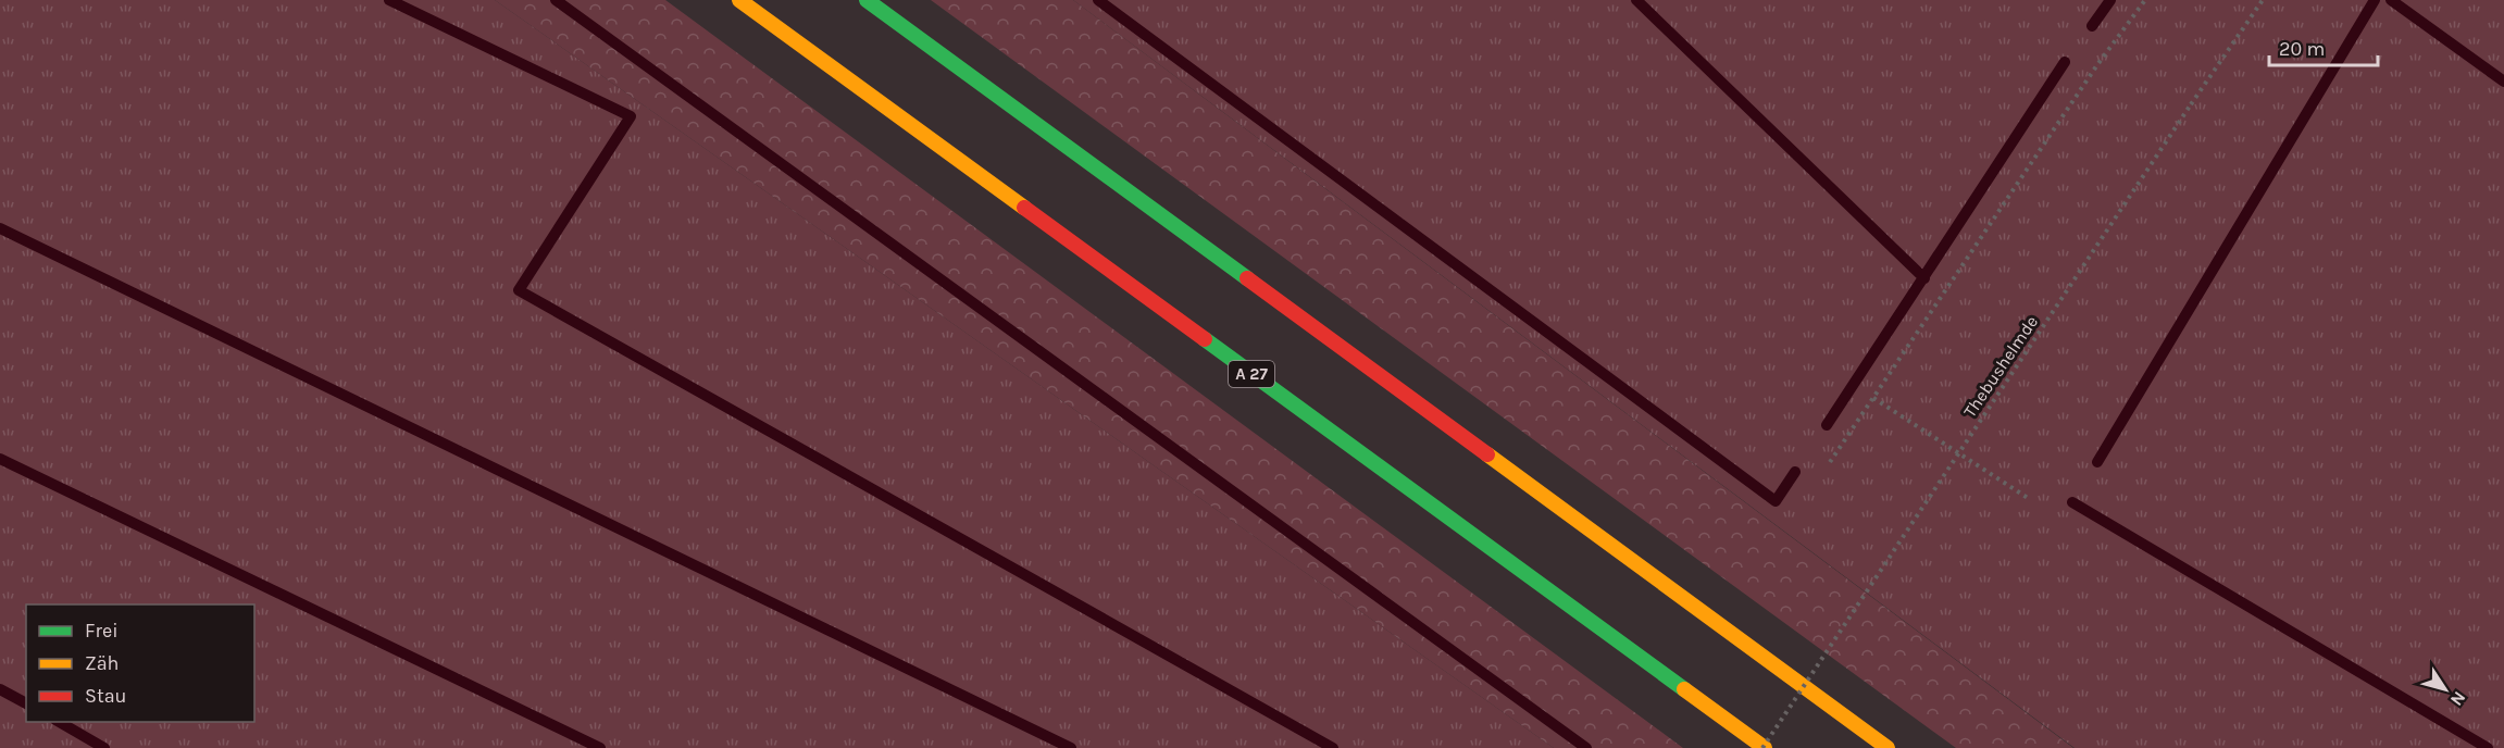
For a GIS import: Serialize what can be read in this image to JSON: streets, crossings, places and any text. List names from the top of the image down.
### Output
{
  "streets": {
    "highway": ["A 27"],
    "path": ["Thebushelmde"]
  },
  "crossings": [
    ["Thebushelmde", "A 27"]
  ],
  "legend": ["Frei", "Zäh", "Stau"],
  "scale_bar": "20 m",
  "north": "bottom right"
}
